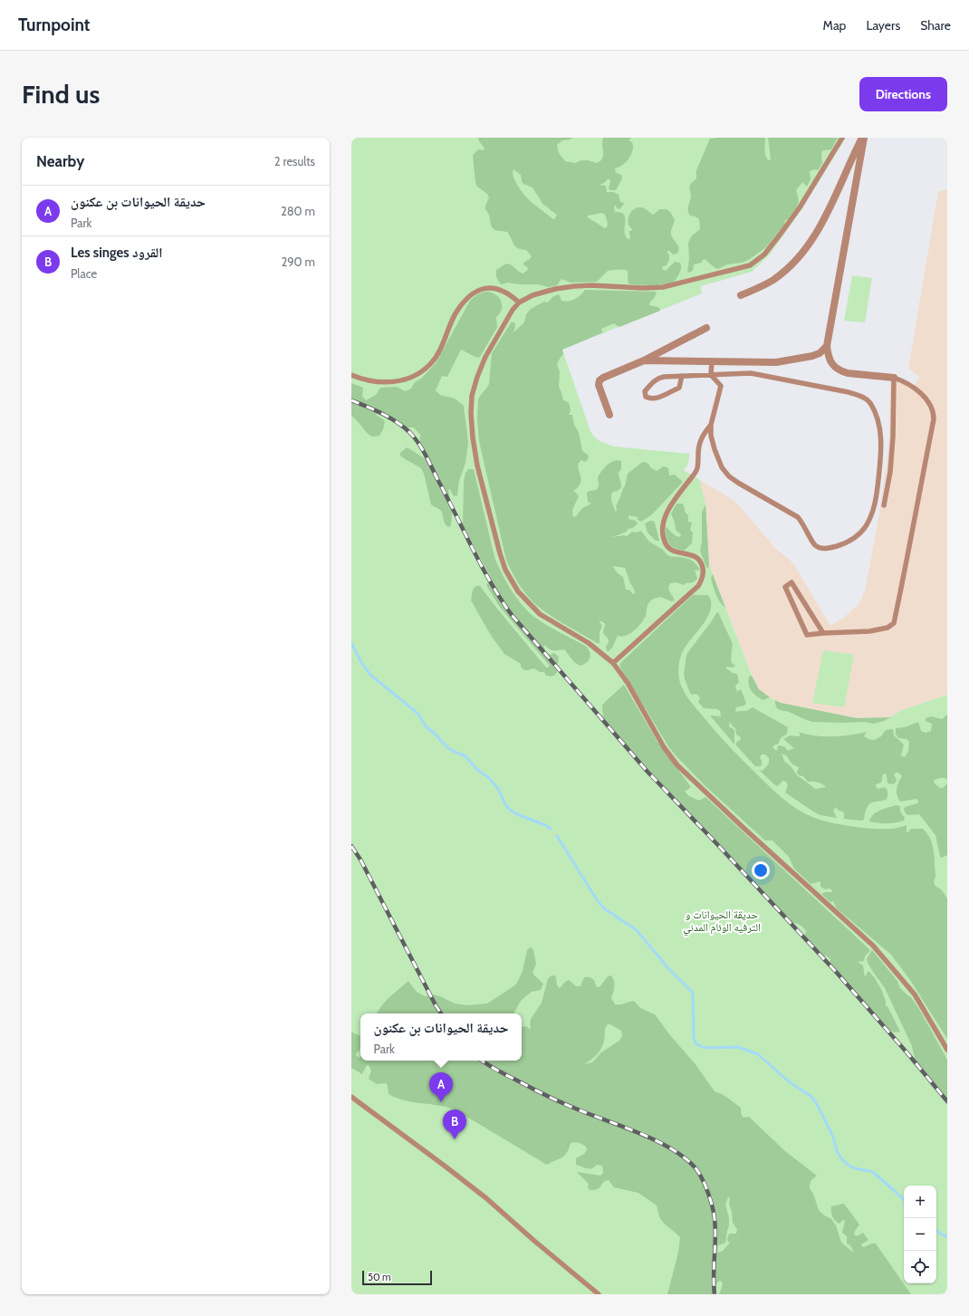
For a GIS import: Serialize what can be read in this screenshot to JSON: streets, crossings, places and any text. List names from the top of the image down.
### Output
{
  "parks": ["حديقة الحيوانات و الترفيه الوئام المدني"],
  "scale_bar": "50 m",
  "page": {
    "header": "Turnpoint",
    "nav": ["Map", "Layers", "Share"],
    "buttons": "Directions",
    "title": "Find us",
    "heading": ["Nearby", "2 results"],
    "list": [
      {
        "mark": "A",
        "name": "حديقة الحيوانات بن عكنون",
        "note": "Park",
        "value": "280 m"
      },
      {
        "mark": "B",
        "name": "Les singes القرود",
        "note": "Place",
        "value": "290 m"
      }
    ],
    "popup": ["حديقة الحيوانات بن عكنون", "Park"],
    "pins": ["A", "B"],
    "map_buttons": ["+", "−"],
    "scale": "50 m"
  }
}
